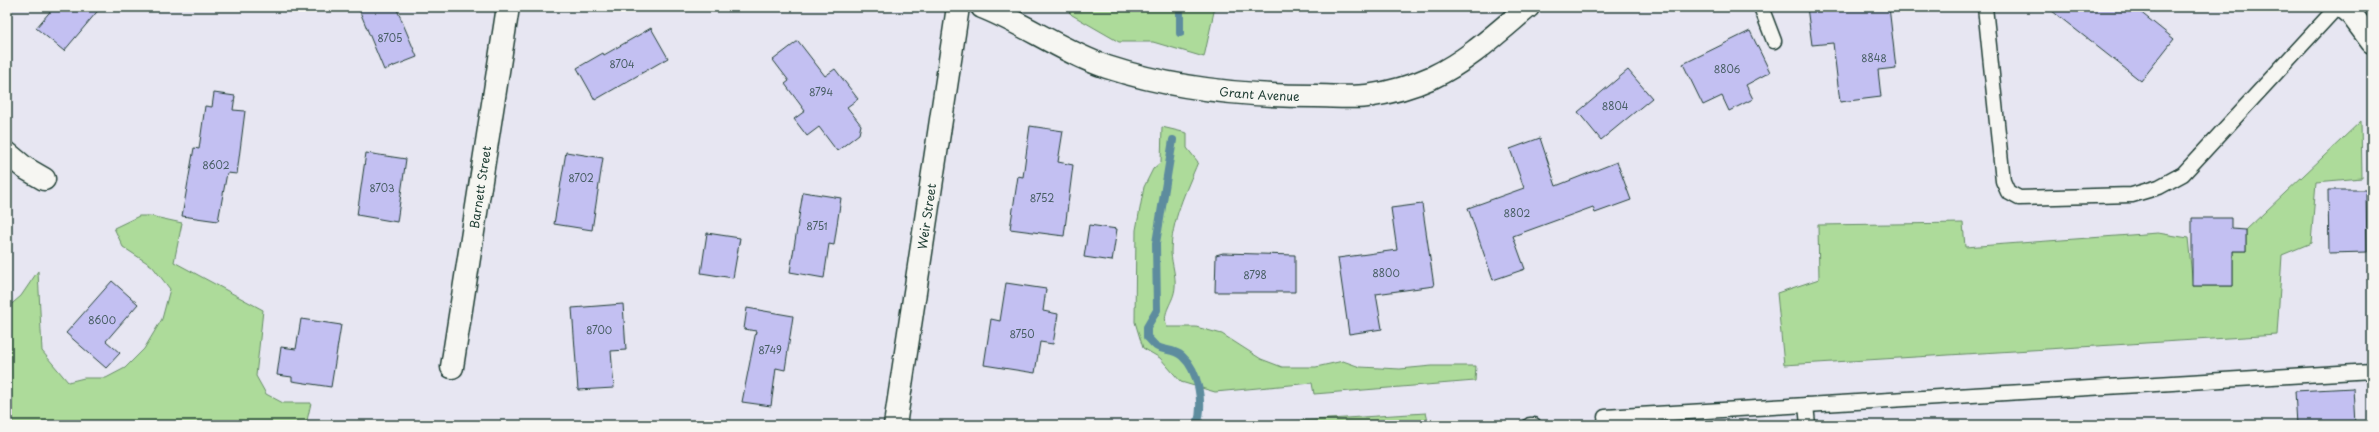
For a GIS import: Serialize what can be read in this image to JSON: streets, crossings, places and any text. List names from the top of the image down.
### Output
{
  "streets": {
    "street": ["Grant Avenue", "Barnett Street", "Weir Street"]
  },
  "house_numbers": [
    "8705",
    "8848",
    "8704",
    "8806",
    "8794",
    "8804",
    "8602",
    "8702",
    "8703",
    "8752",
    "8802",
    "8751",
    "8800",
    "8798",
    "8600",
    "8700",
    "8750",
    "8749"
  ]
}
